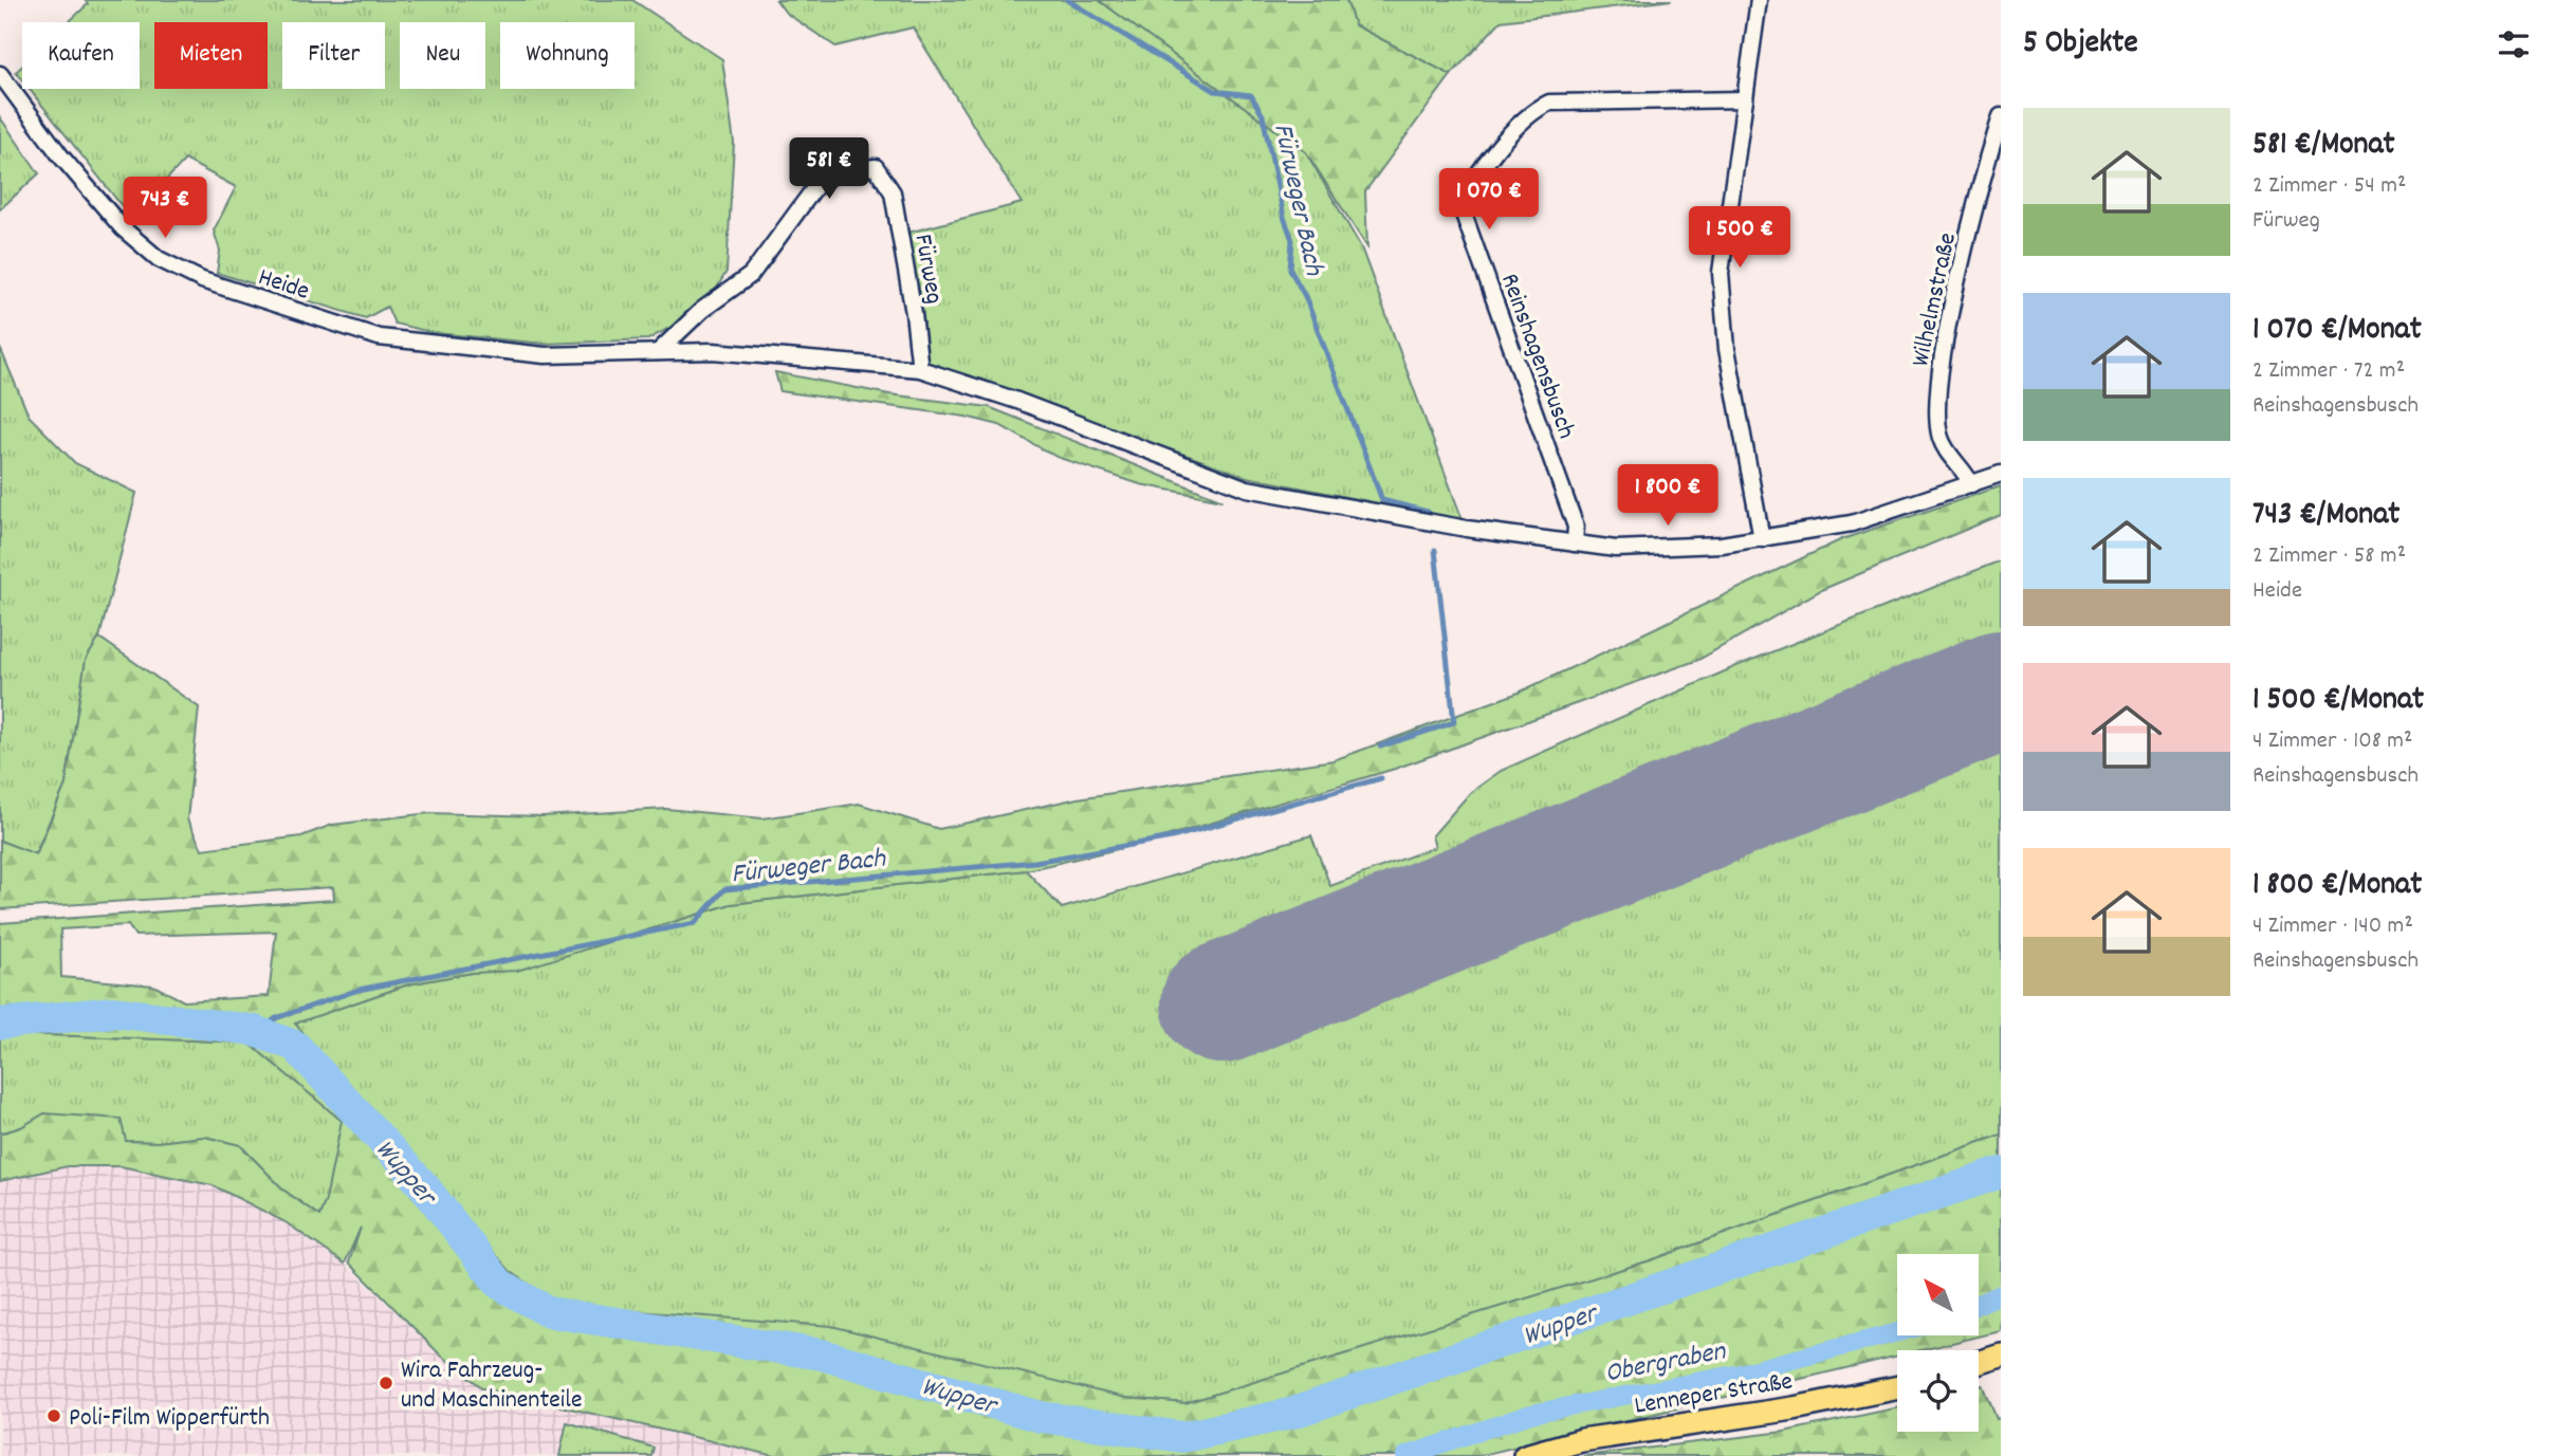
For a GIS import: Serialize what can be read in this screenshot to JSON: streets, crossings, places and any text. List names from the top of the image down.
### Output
{
  "streets": {
    "main road": ["Lenneper Straße"],
    "street": [
      "Fürweg",
      "Heide",
      "Wilhelmstraße",
      "Reinshagensbusch"
    ]
  },
  "crossings": [
    ["Fürweg", "Heide"],
    ["Heide", "Wilhelmstraße"],
    ["Heide", "Reinshagensbusch"]
  ],
  "water": ["Fürweger Bach", "Wupper", "Obergraben"],
  "places": ["Wira Fahrzeug- und Maschinenteile", "Poli-Film Wipperfürth"],
  "north": "top left",
  "page": {
    "heading": "5 Objekte",
    "chip": [
      "Kaufen",
      "Mieten",
      "Filter",
      "Neu",
      "Wohnung"
    ],
    "list": [
      {
        "name": "581 €/Monat",
        "note": "2 Zimmer · 54 m² · Fürweg"
      },
      {
        "name": "1 070 €/Monat",
        "note": "2 Zimmer · 72 m² · Reinshagensbusch"
      },
      {
        "name": "743 €/Monat",
        "note": "2 Zimmer · 58 m² · Heide"
      },
      {
        "name": "1 500 €/Monat",
        "note": "4 Zimmer · 108 m² · Reinshagensbusch"
      },
      {
        "name": "1 800 €/Monat",
        "note": "4 Zimmer · 140 m² · Reinshagensbusch"
      }
    ],
    "price": [
      "581 €",
      "1 070 €",
      "743 €",
      "1 500 €",
      "1 800 €"
    ]
  }
}
